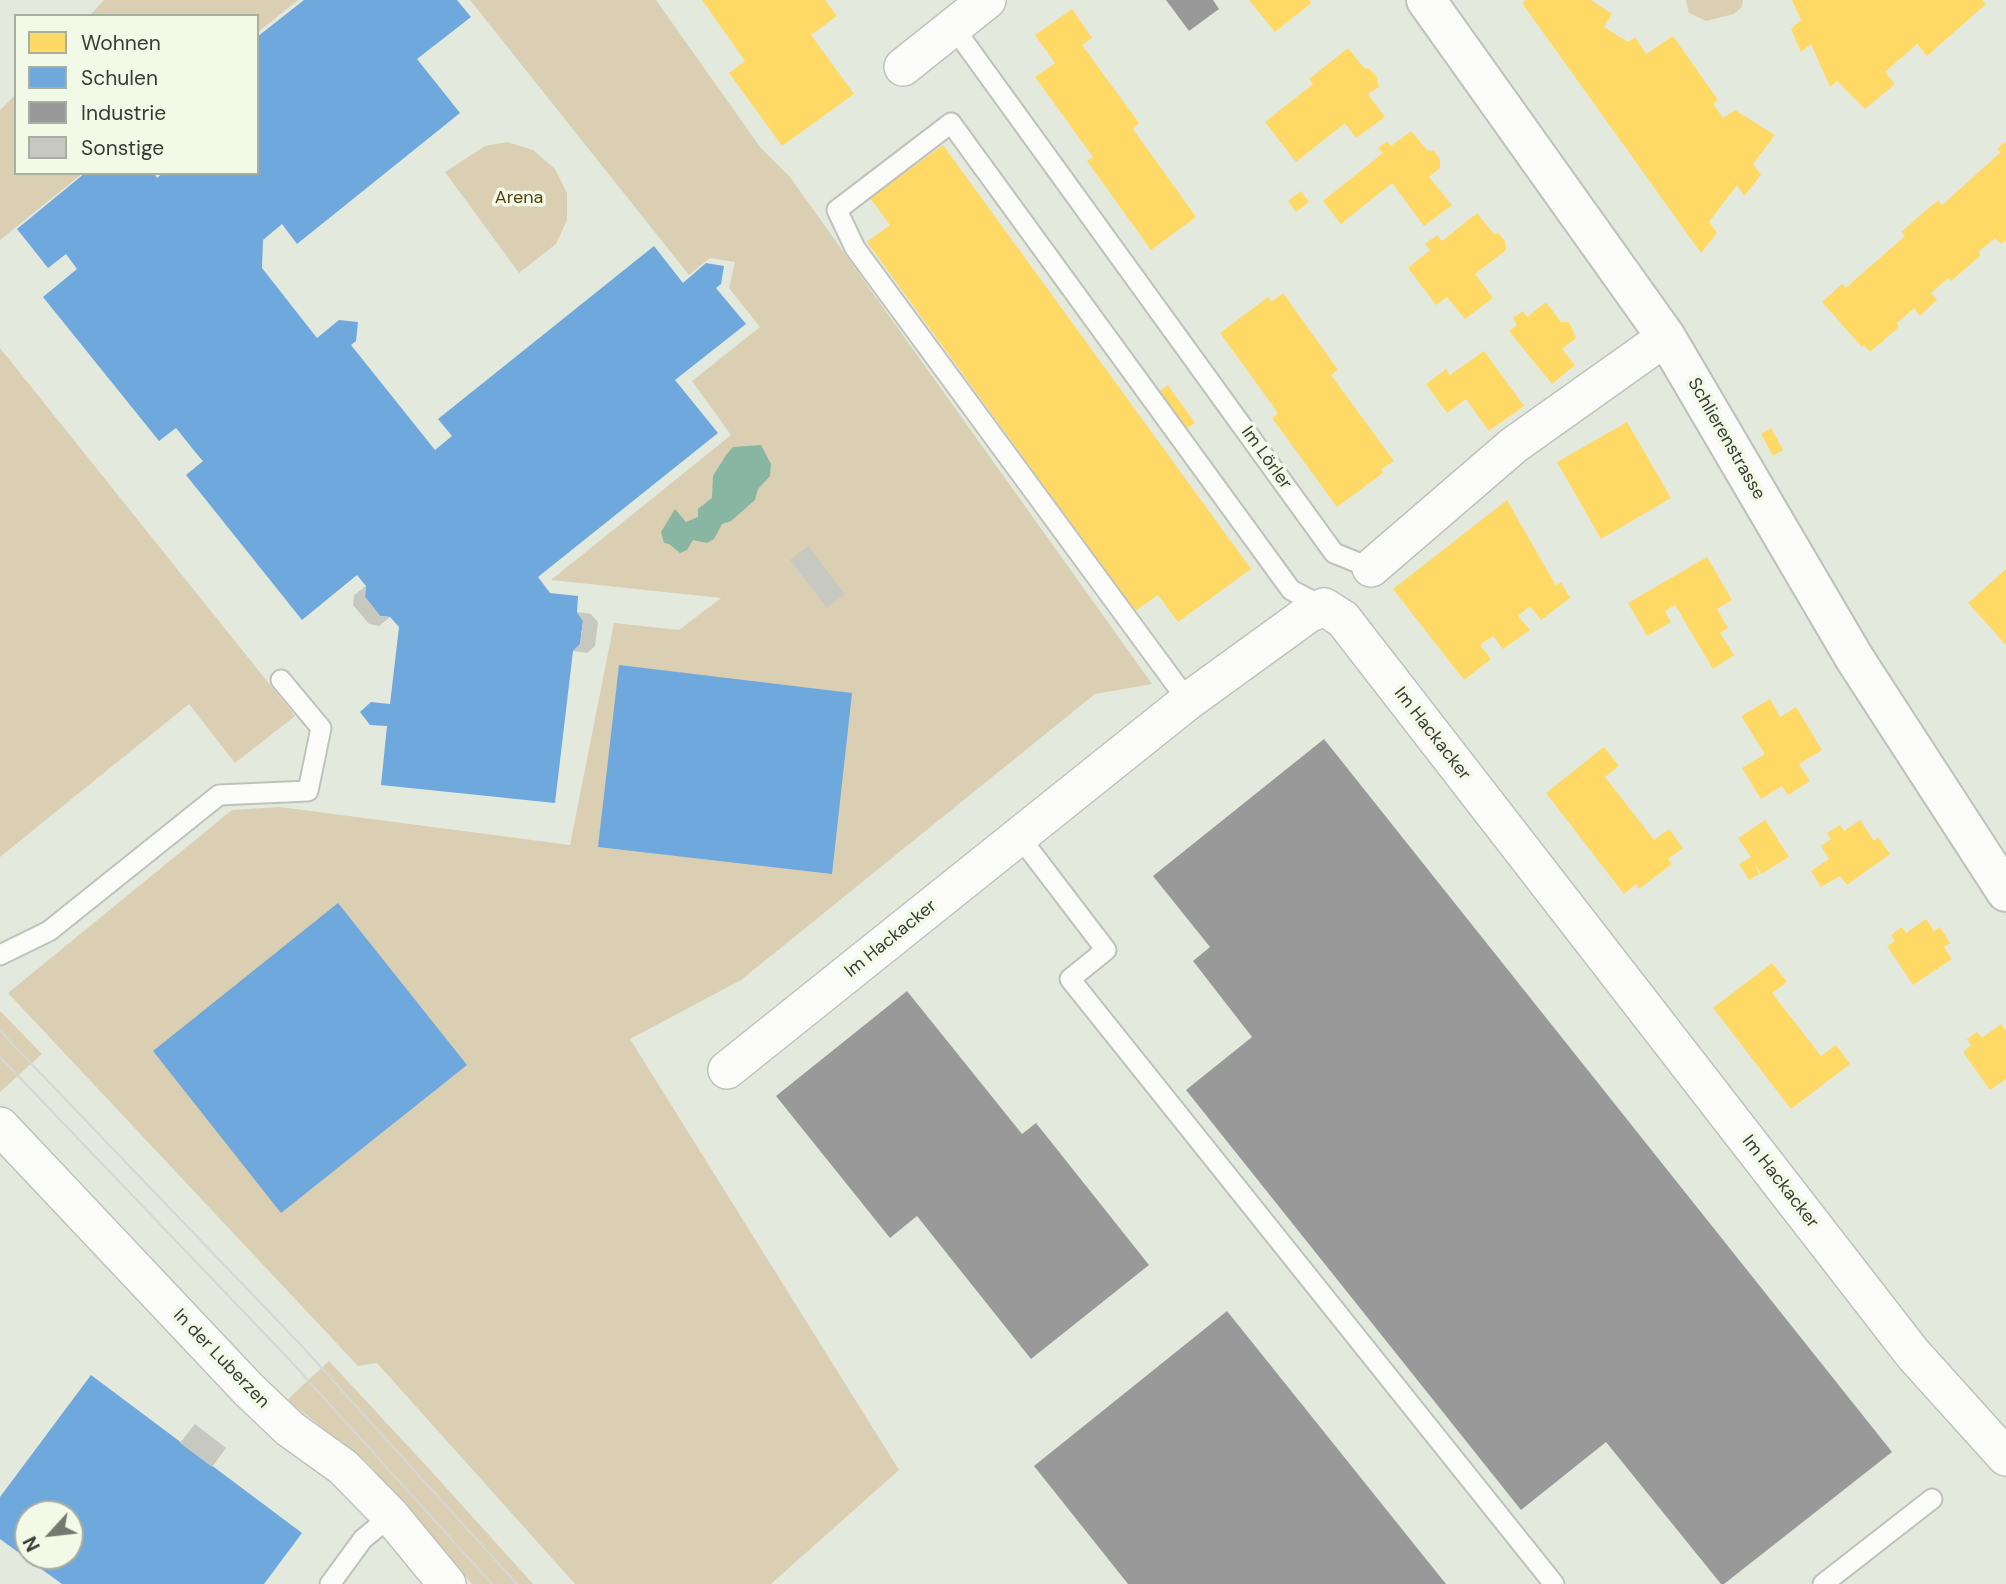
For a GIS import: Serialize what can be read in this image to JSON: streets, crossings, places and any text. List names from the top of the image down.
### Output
{
  "streets": {
    "street": [
      "Schlierenstrasse",
      "Im Lörler",
      "Im Hackacker",
      "In der Luberzen"
    ]
  },
  "crossings": [
    ["Schlierenstrasse", "Im Lörler"]
  ],
  "parks": ["Arena"],
  "legend": [
    "Wohnen",
    "Schulen",
    "Industrie",
    "Sonstige"
  ],
  "north": "bottom left"
}
